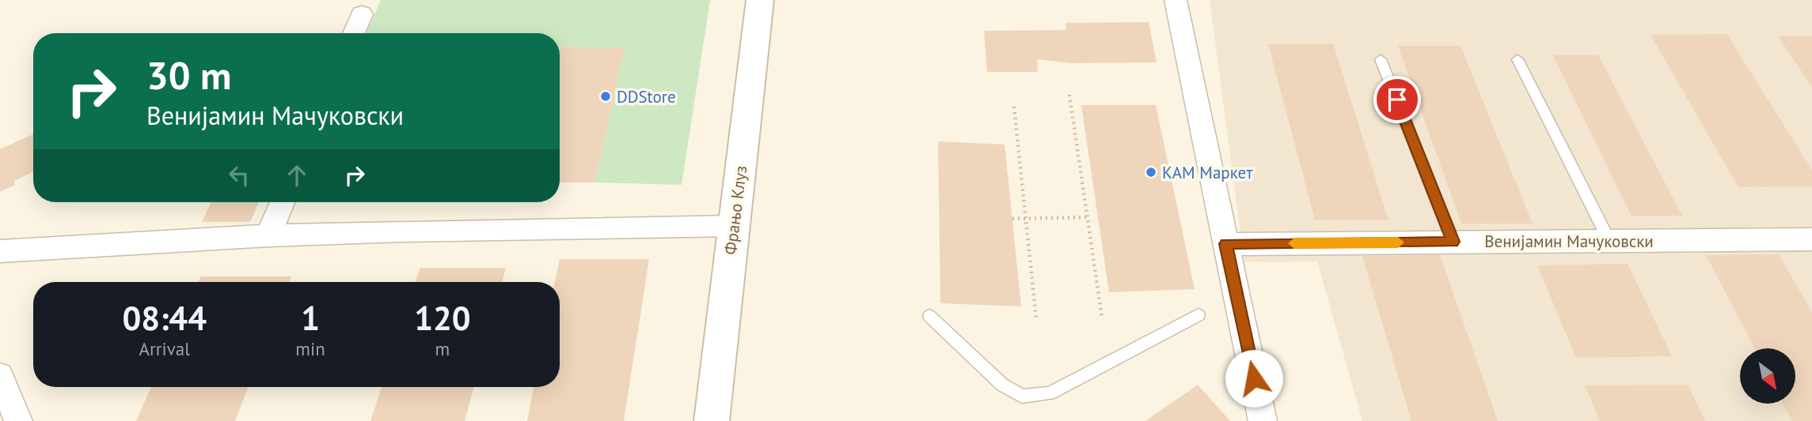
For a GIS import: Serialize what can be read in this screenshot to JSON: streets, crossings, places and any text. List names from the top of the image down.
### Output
{
  "streets": {
    "street": ["Фрањо Клуз", "Венијамин Мачуковски"]
  },
  "places": ["DDStore", "КАМ Маркет"],
  "north": "bottom right",
  "page": {
    "turn": ["30 m", "Венијамин Мачуковски"],
    "eta": [
      "08:44",
      "Arrival",
      "1",
      "min",
      "120",
      "m"
    ]
  }
}
